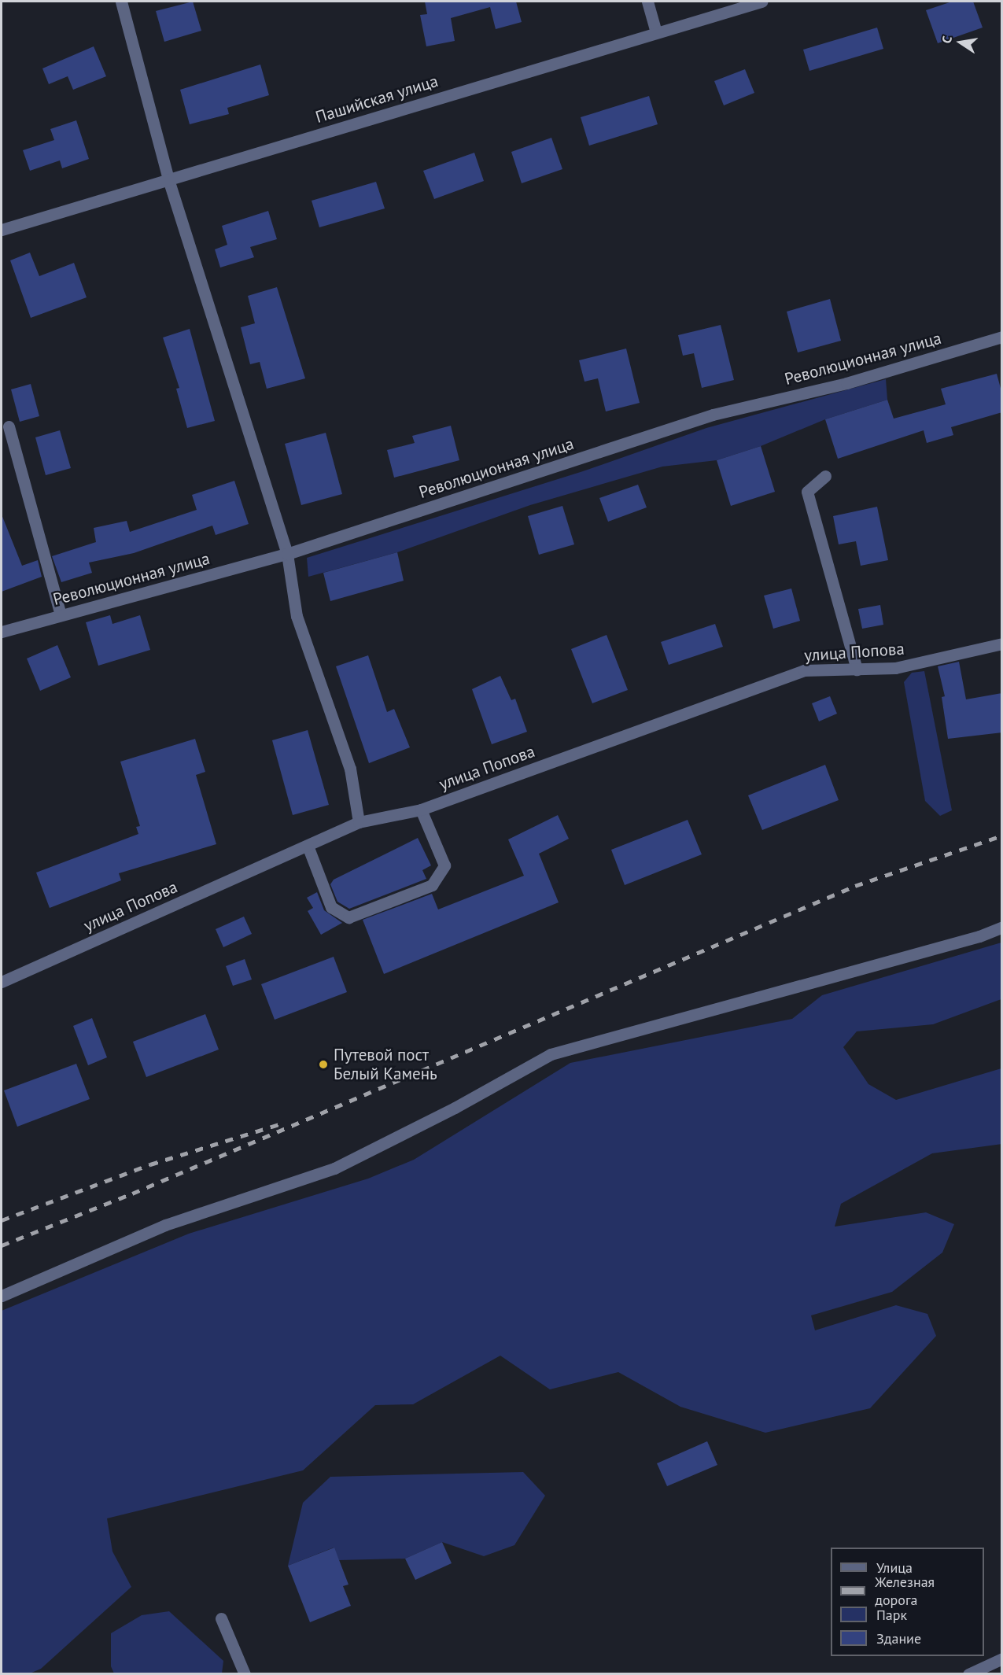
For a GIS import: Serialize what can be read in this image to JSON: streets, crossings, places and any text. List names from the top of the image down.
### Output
{
  "streets": {
    "street": ["Пашийская улица", "Революционная улица", "улица Попова"]
  },
  "places": ["Путевой пост Белый Камень"],
  "legend": [
    "Улица",
    "Железная дорога",
    "Парк",
    "Здание"
  ],
  "north": "left"
}
